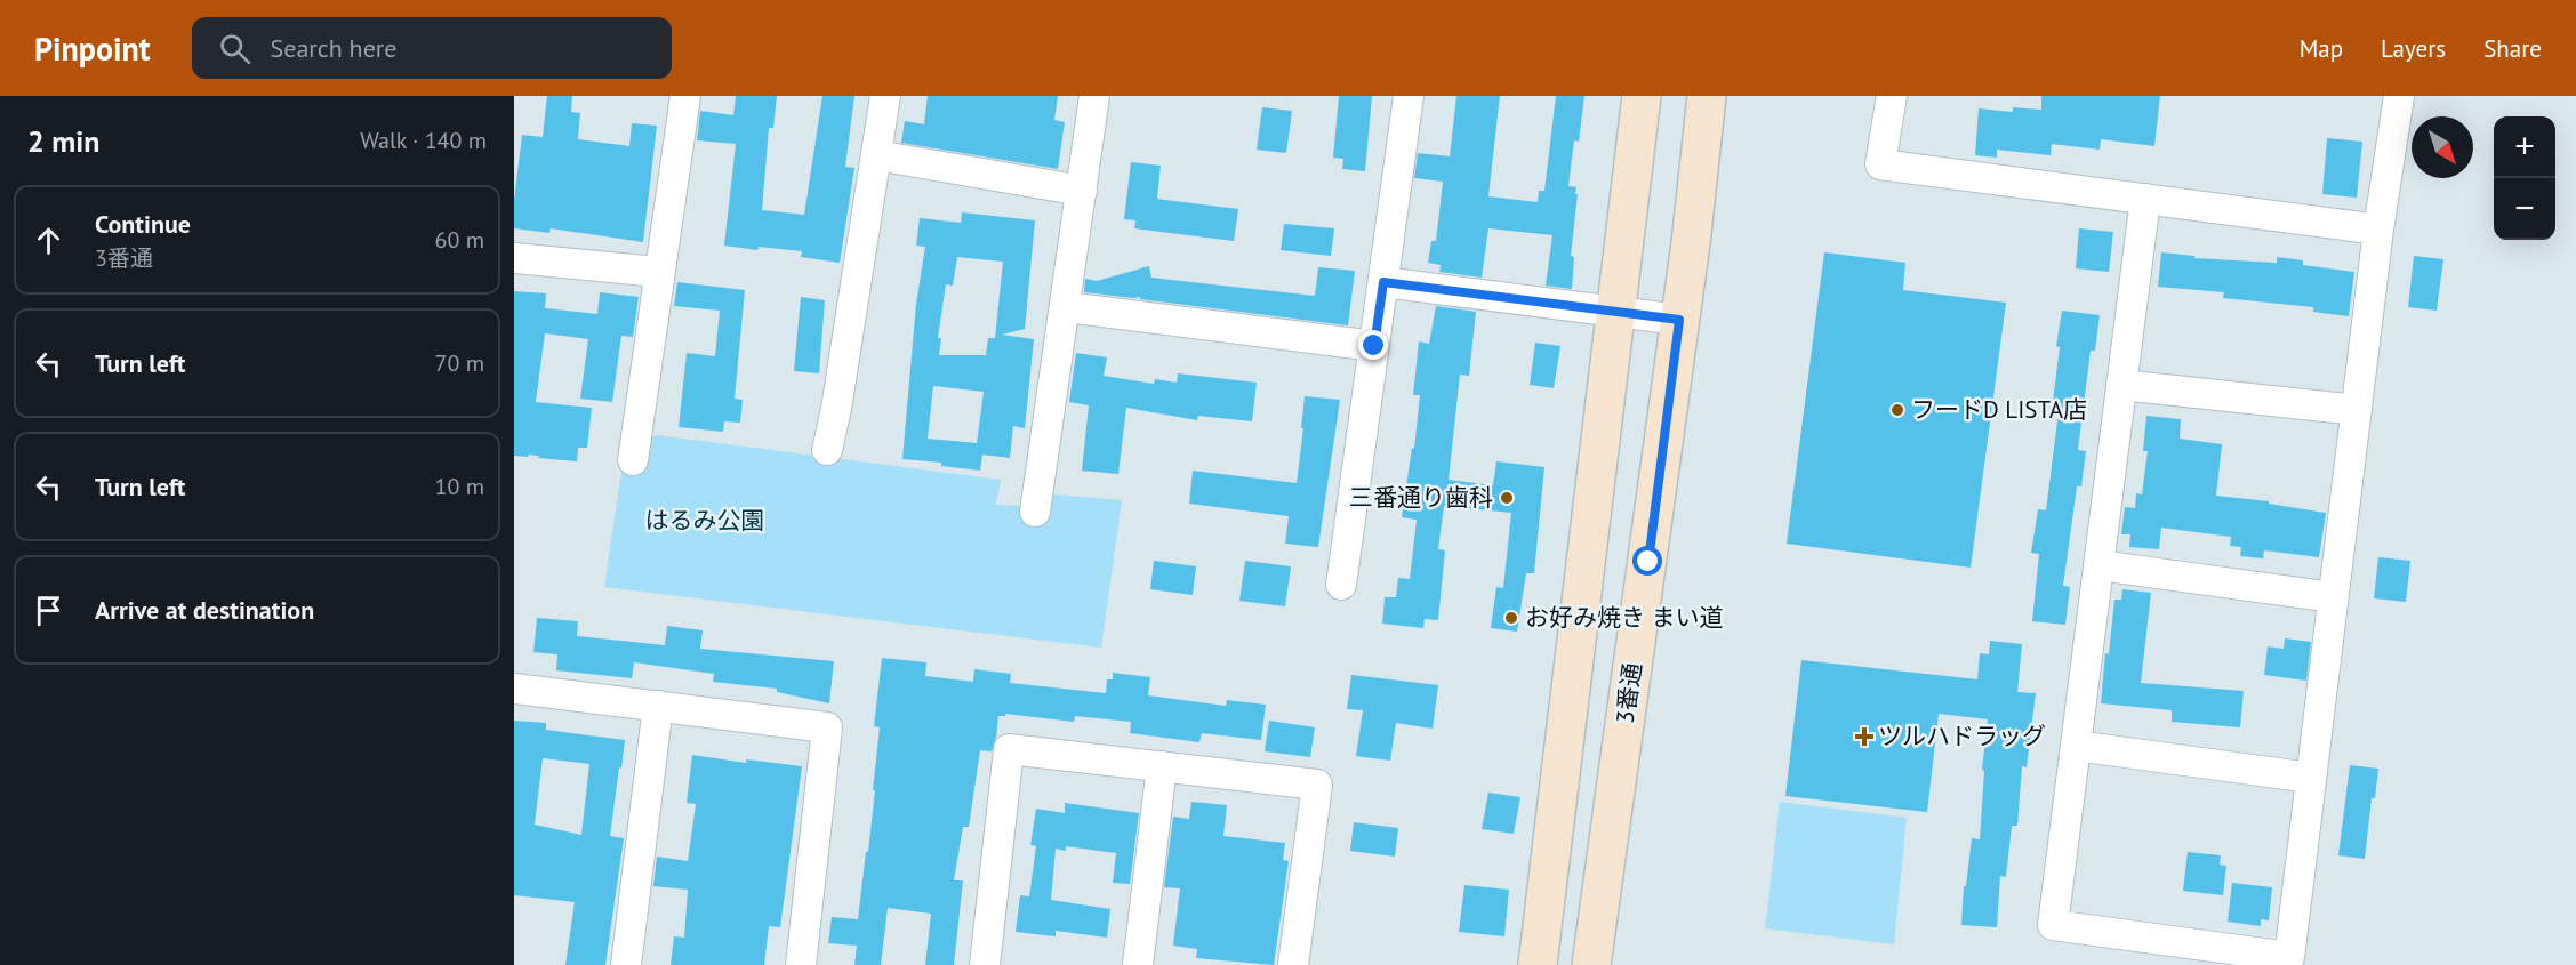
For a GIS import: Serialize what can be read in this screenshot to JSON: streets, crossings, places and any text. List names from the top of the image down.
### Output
{
  "streets": {
    "street": ["3番通"]
  },
  "parks": ["はるみ公園"],
  "places": {
    "other": ["フードD LISTA店", "三番通り歯科", "お好み焼き まい道"],
    "health": ["ツルハドラッグ"]
  },
  "north": "bottom right",
  "page": {
    "header": "Pinpoint",
    "search": "Search here",
    "nav": ["Map", "Layers", "Share"],
    "heading": ["2 min", "Walk · 140 m"],
    "map_buttons": ["+", "−"],
    "list": [
      ["Continue", "3番通", "60 m"],
      ["Turn left", "70 m"],
      ["Turn left", "10 m"],
      "Arrive at destination"
    ]
  }
}
